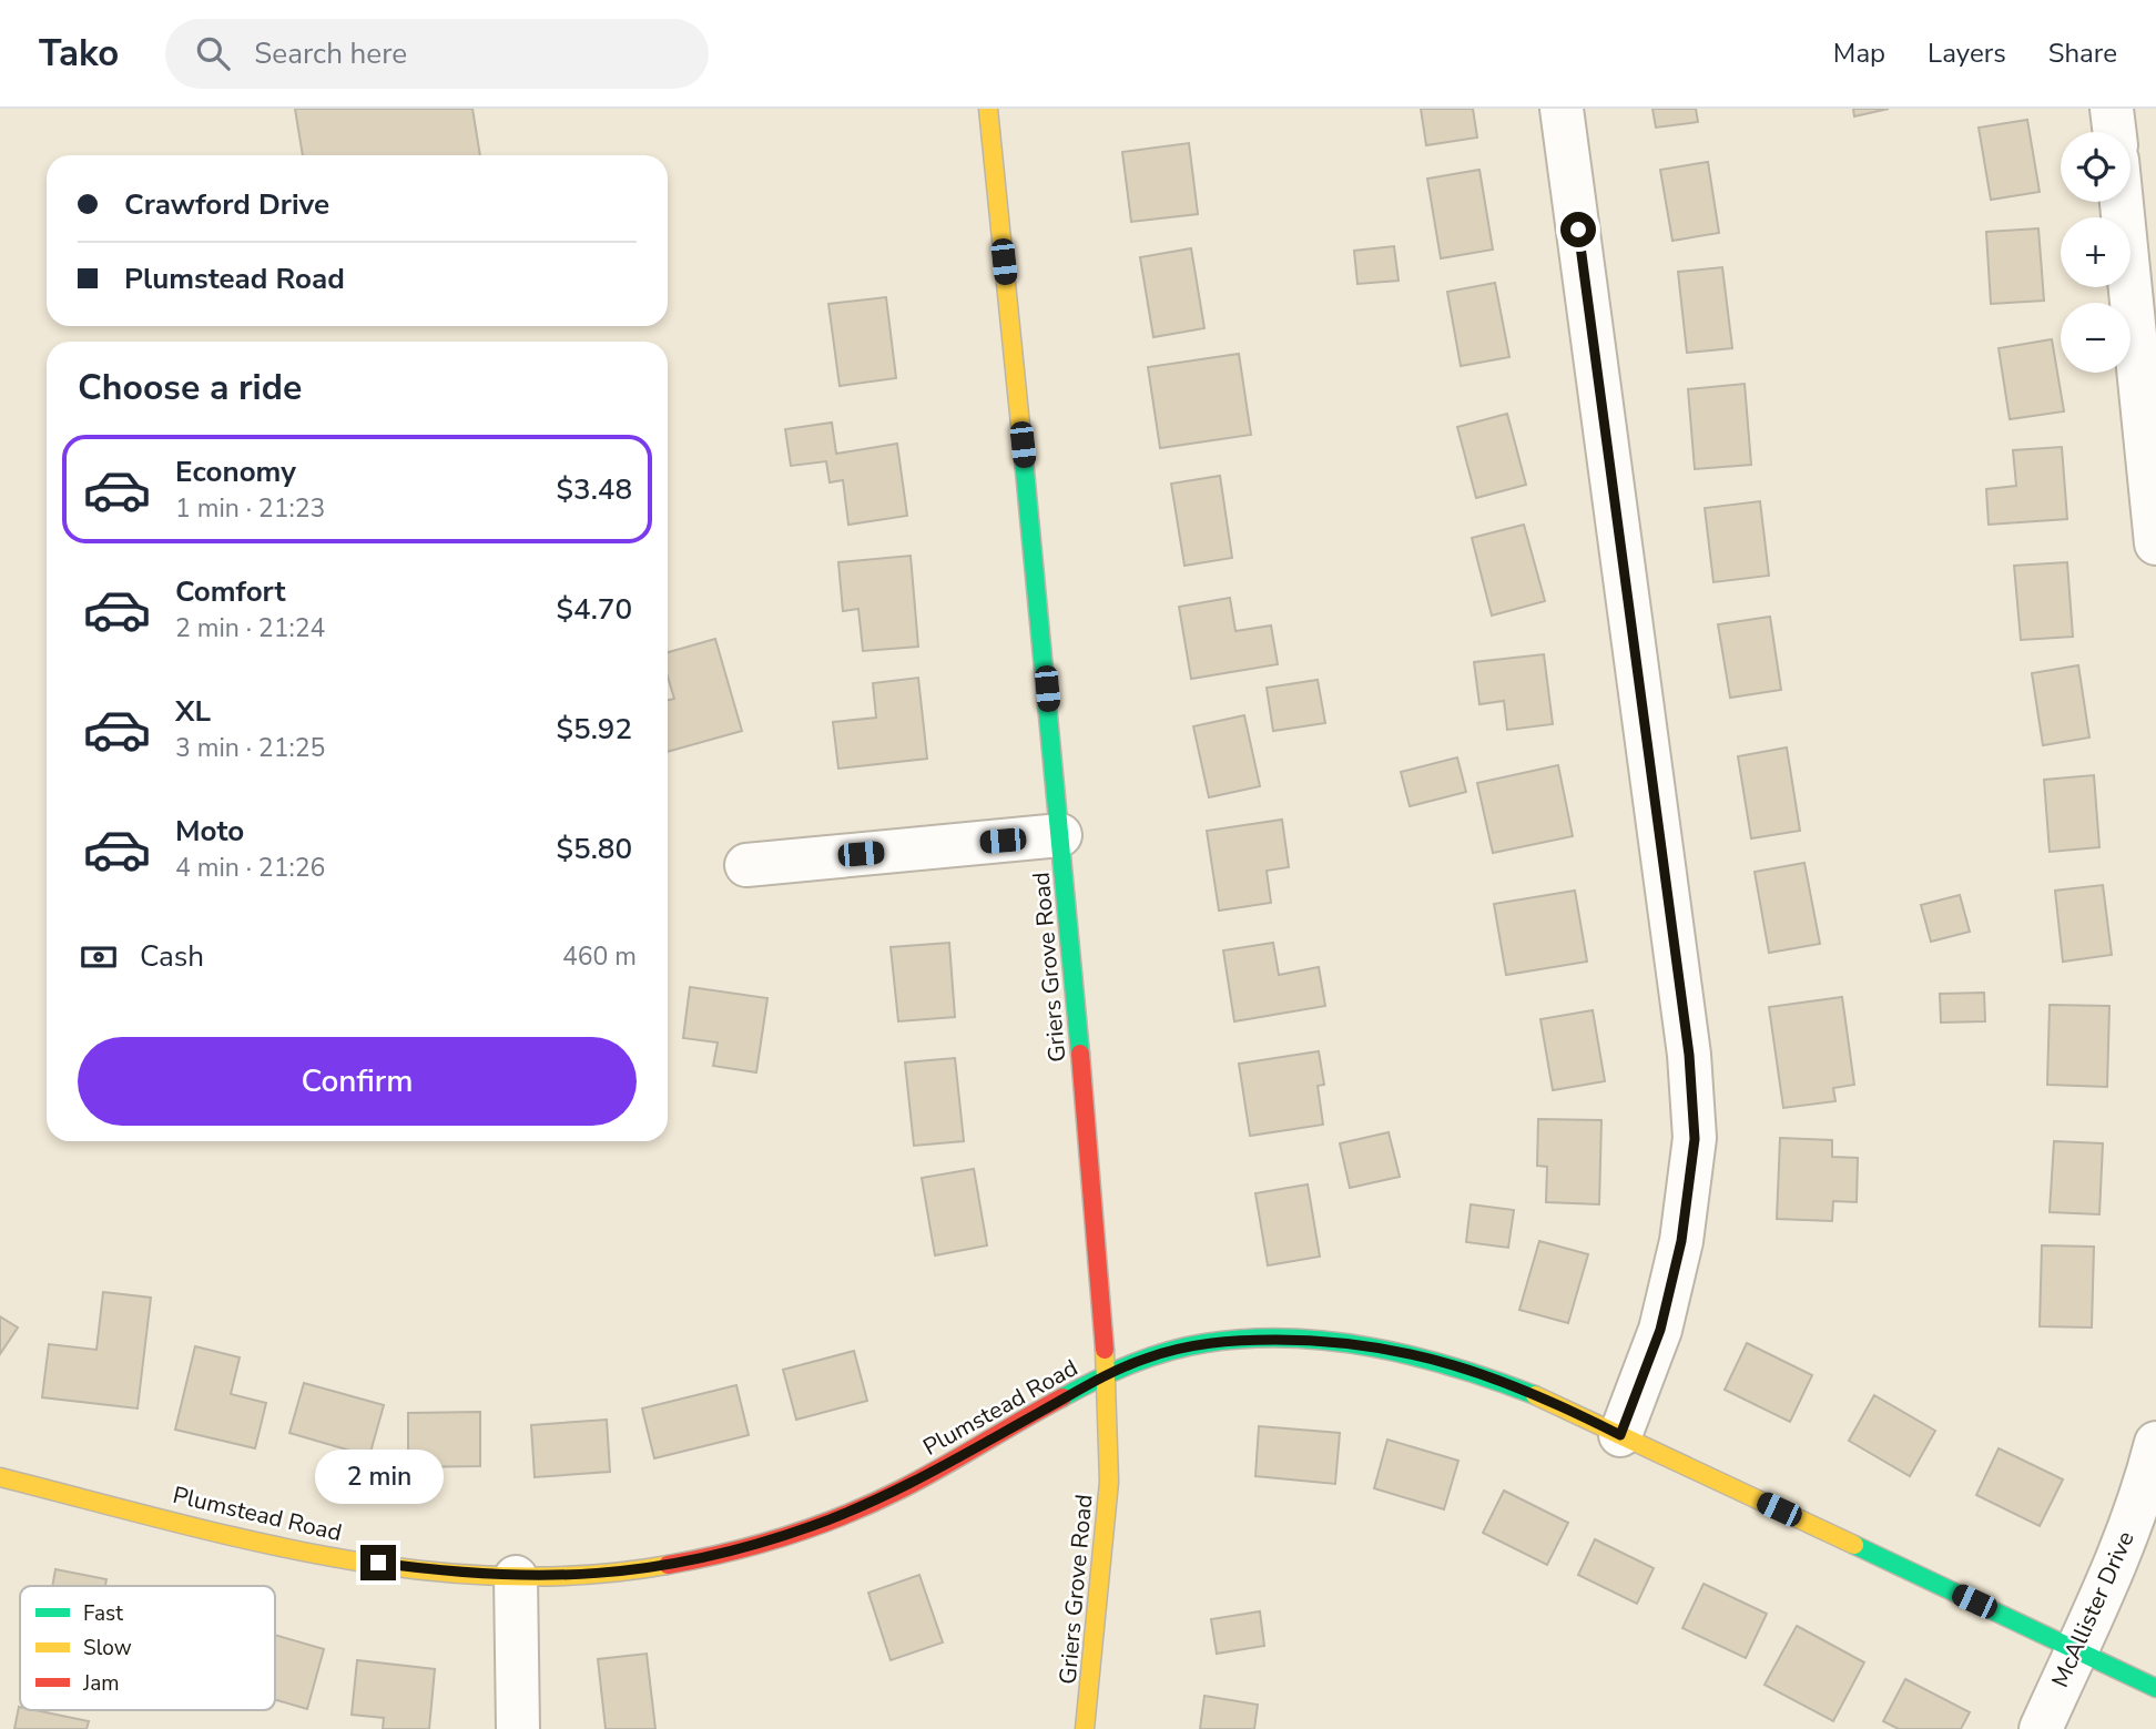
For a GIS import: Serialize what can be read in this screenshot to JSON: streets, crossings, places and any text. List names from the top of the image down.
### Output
{
  "streets": {
    "street": ["Griers Grove Road", "Plumstead Road", "McAllister Drive"]
  },
  "crossings": [
    ["Griers Grove Road", "Plumstead Road"],
    ["Plumstead Road", "McAllister Drive"]
  ],
  "legend": ["Fast", "Slow", "Jam"],
  "page": {
    "header": "Tako",
    "search": "Search here",
    "nav": ["Map", "Layers", "Share"],
    "map_buttons": ["+", "−"],
    "banner": ["Crawford Drive", "Plumstead Road"],
    "heading": "Choose a ride",
    "list": [
      {
        "name": "Economy",
        "note": "1 min · 21:23",
        "value": "$3.48"
      },
      {
        "name": "Comfort",
        "note": "2 min · 21:24",
        "value": "$4.70"
      },
      {
        "name": "XL",
        "note": "3 min · 21:25",
        "value": "$5.92"
      },
      {
        "name": "Moto",
        "note": "4 min · 21:26",
        "value": "$5.80"
      }
    ],
    "pay": ["Cash", "460 m"],
    "buttons": "Confirm",
    "bubble": "2 min"
  }
}
